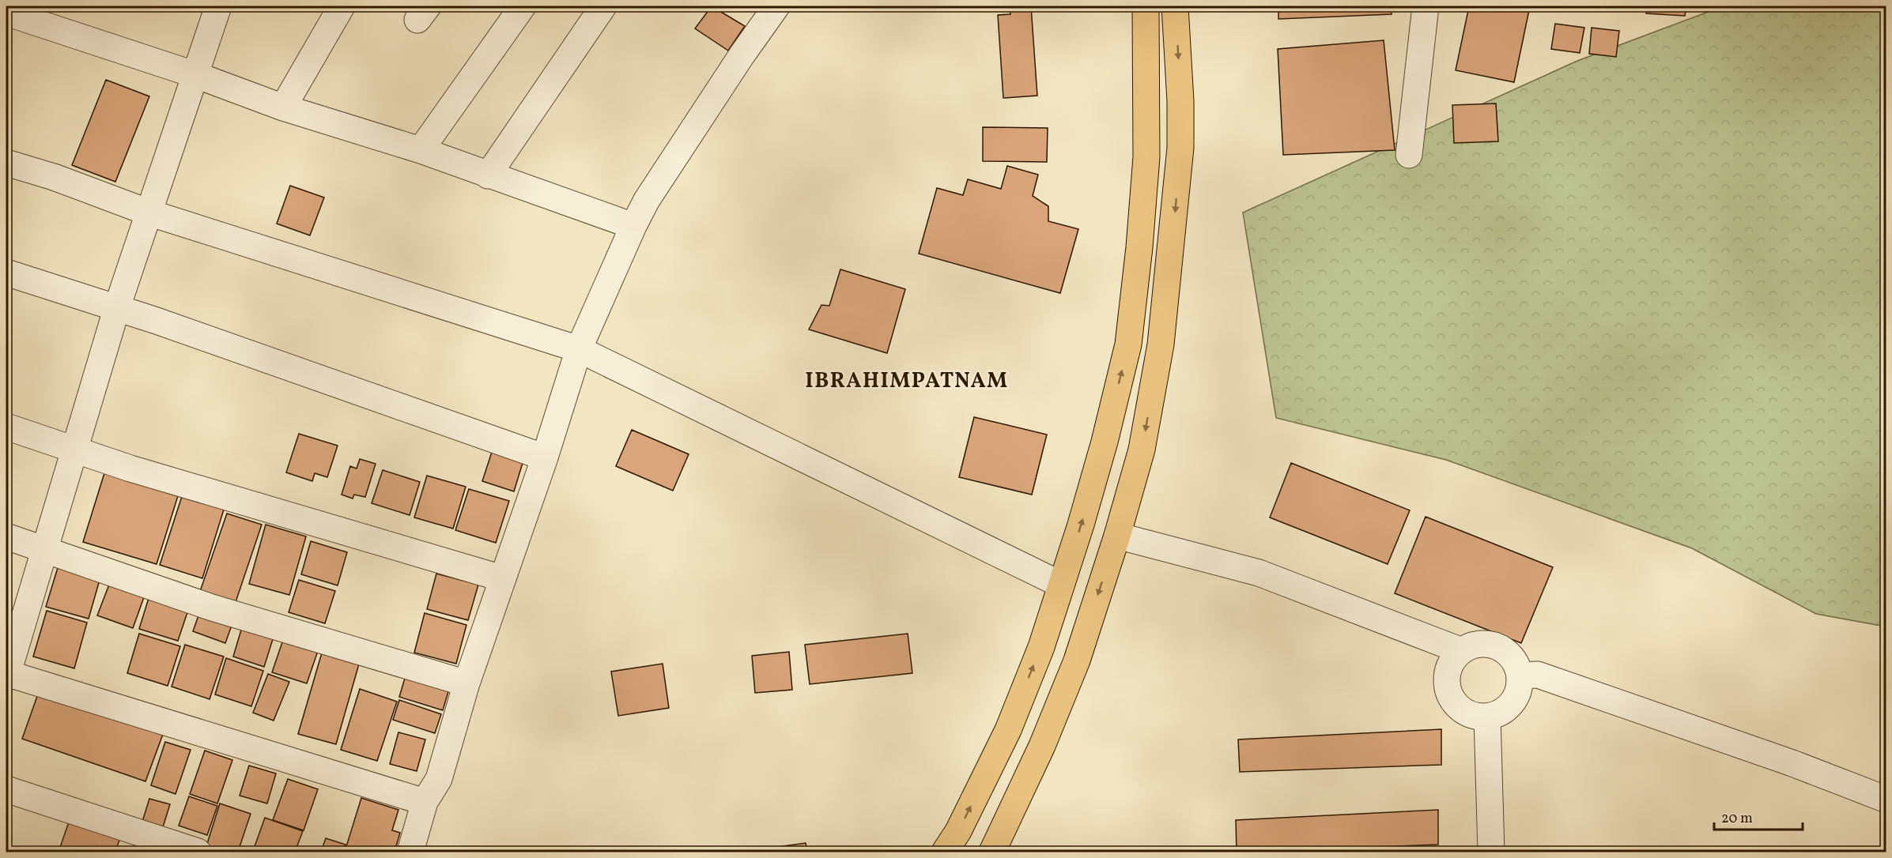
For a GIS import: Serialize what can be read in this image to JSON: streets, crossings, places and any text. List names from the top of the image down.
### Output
{
  "districts": ["IBRAHIMPATNAM"],
  "scale_bar": "20 m"
}
